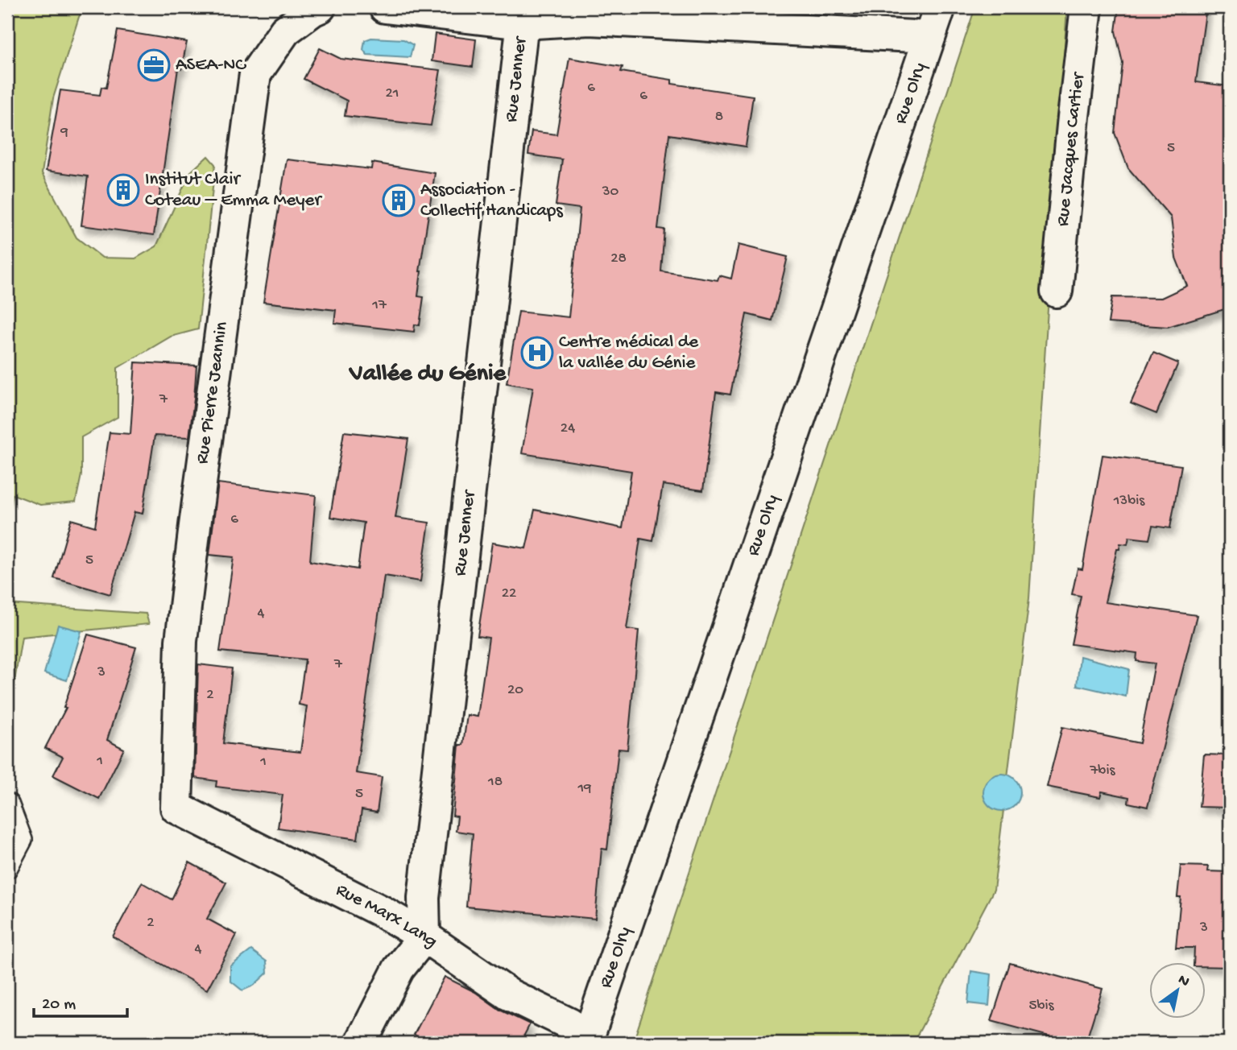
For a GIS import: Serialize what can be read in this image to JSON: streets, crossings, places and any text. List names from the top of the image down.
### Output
{
  "streets": {
    "street": [
      "Rue Jenner",
      "Rue Olry",
      "Rue Jacques Cartier",
      "Rue Pierre Jeannin",
      "Rue Marx Lang"
    ]
  },
  "crossings": [
    ["Rue Jenner", "Rue Marx Lang"],
    ["Rue Olry", "Rue Marx Lang"],
    ["Rue Pierre Jeannin", "Rue Marx Lang"]
  ],
  "districts": ["Vallée du Génie"],
  "places": {
    "office": ["ASEA-NC"],
    "building": ["Institut Clair Coteau – Emma Meyer", "Association - Collectif Handicaps"],
    "hospital": ["Centre médical de la vallée du Génie"]
  },
  "house_numbers": [
    "6",
    "21",
    "6",
    "8",
    "9",
    "5",
    "30",
    "28",
    "17",
    "7",
    "24",
    "13bis",
    "6",
    "5",
    "22",
    "4",
    "7",
    "3",
    "20",
    "2",
    "1",
    "1",
    "7bis",
    "18",
    "19",
    "5",
    "2",
    "3",
    "4",
    "5bis"
  ],
  "scale_bar": "20 m",
  "north": "top right"
}
